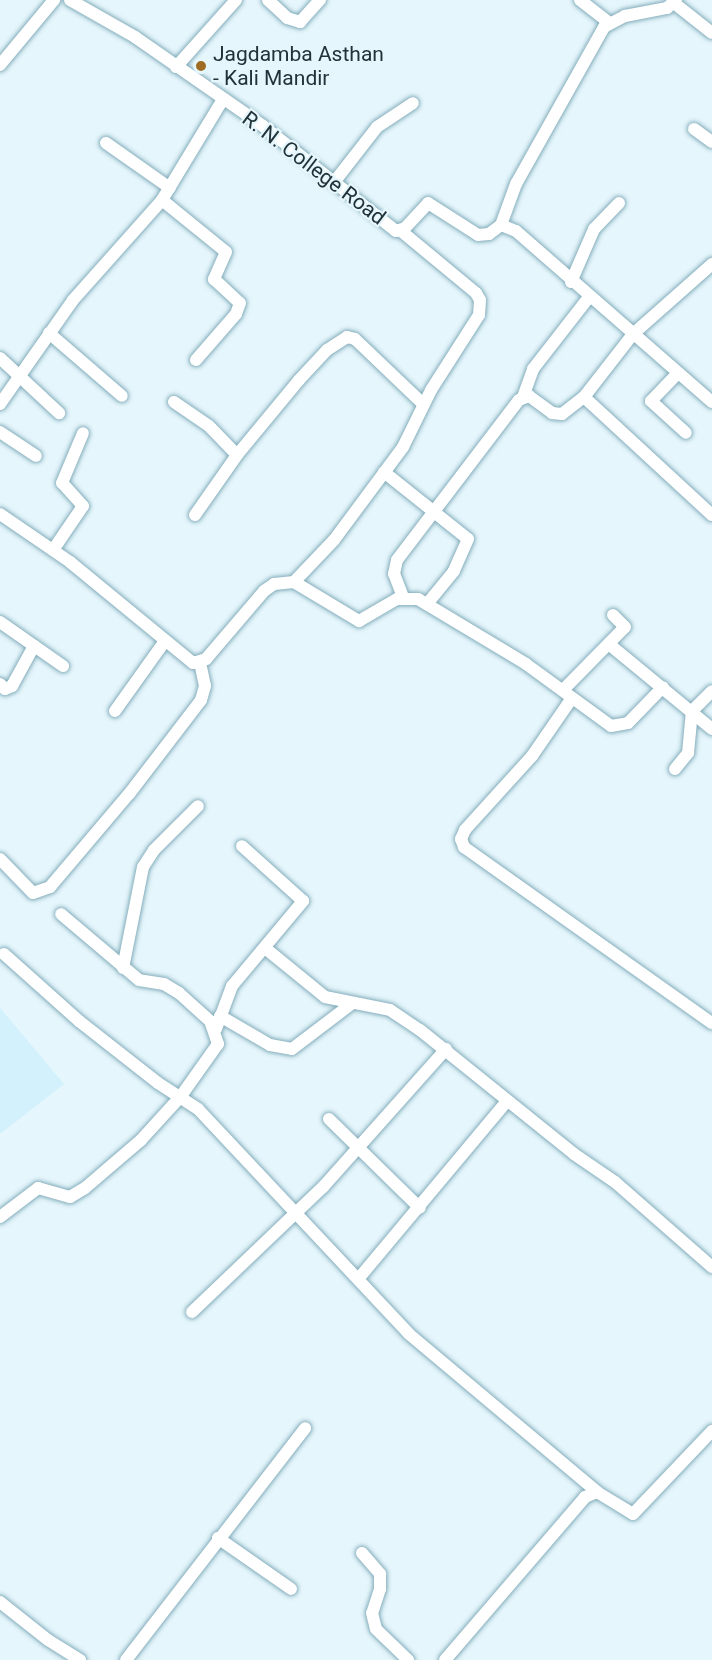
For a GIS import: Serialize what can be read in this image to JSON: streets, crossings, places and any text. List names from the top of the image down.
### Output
{
  "streets": {
    "street": ["R. N. College Road"]
  },
  "places": ["Jagdamba Asthan - Kali Mandir"]
}
